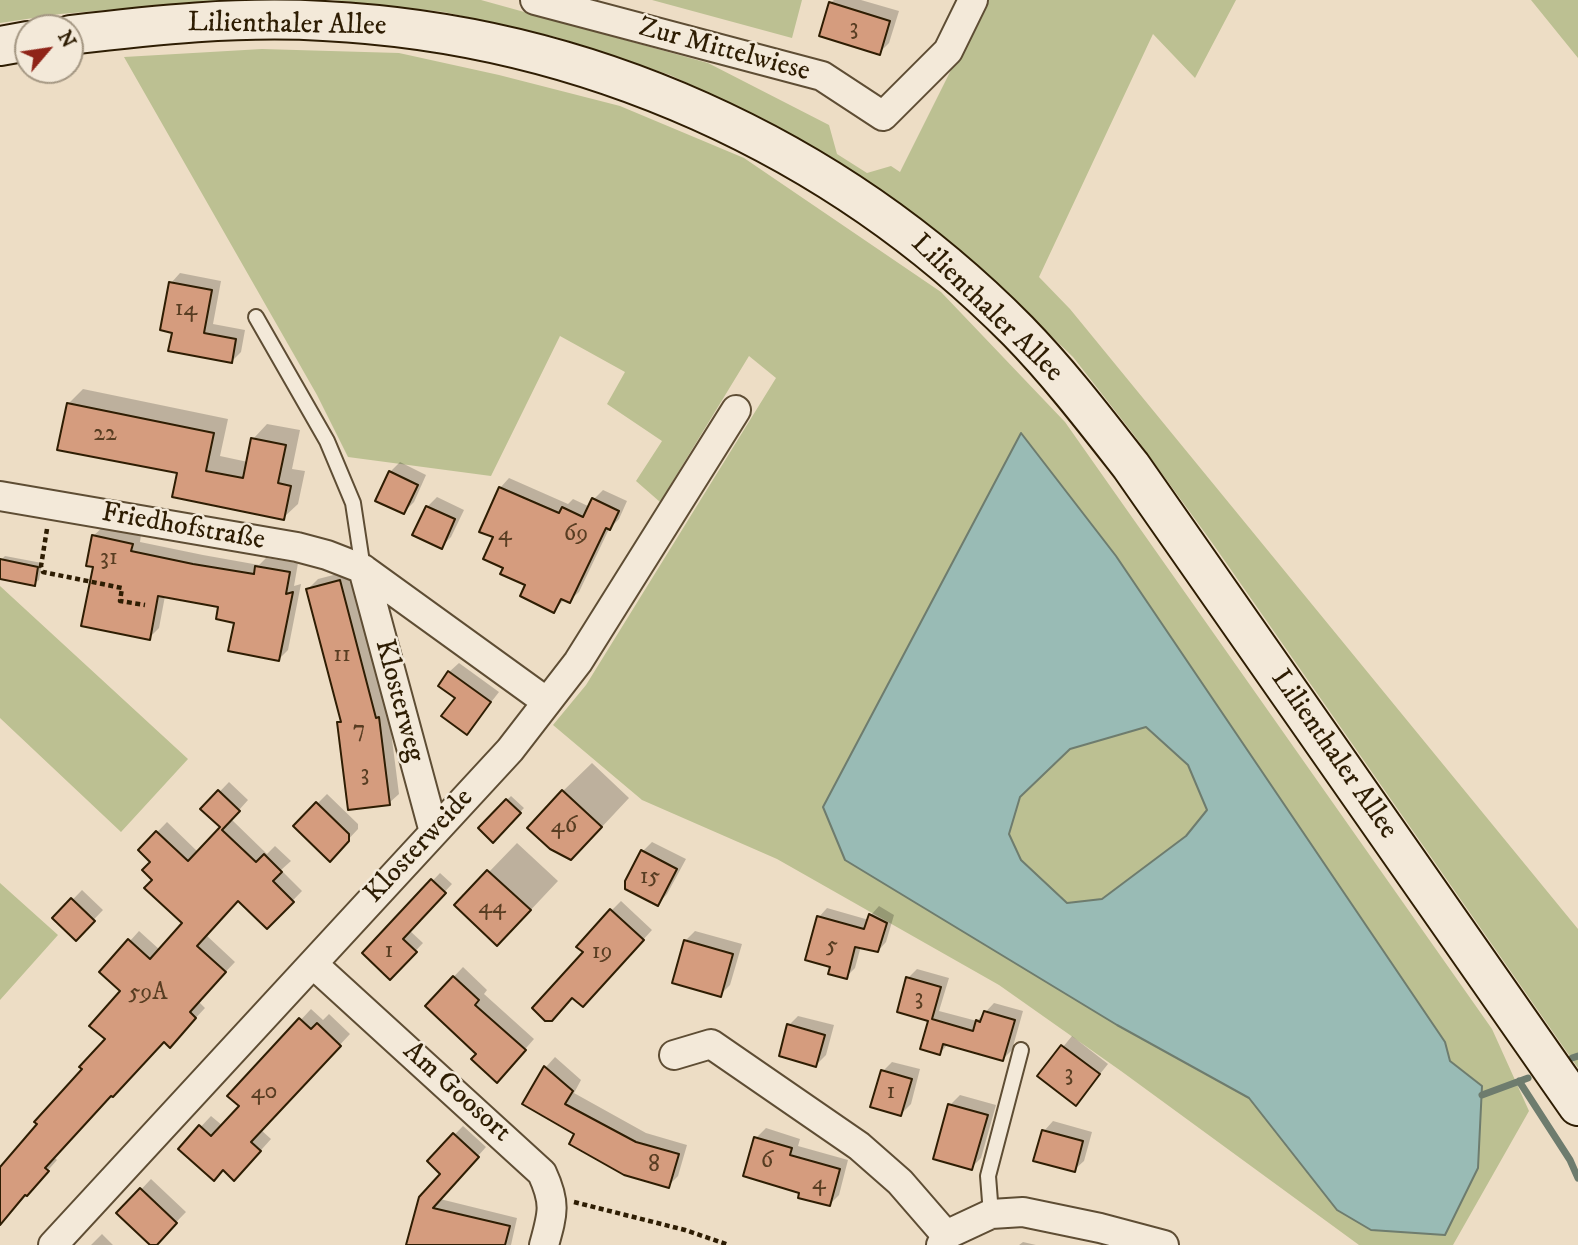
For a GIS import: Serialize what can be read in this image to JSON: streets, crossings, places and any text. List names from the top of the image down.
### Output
{
  "streets": {
    "main road": ["Lilienthaler Allee"],
    "street": [
      "Zur Mittelwiese",
      "Friedhofstraße",
      "Klosterweg",
      "Klosterweide",
      "Am Goosort"
    ]
  },
  "crossings": [
    ["Friedhofstraße", "Klosterweg"],
    ["Friedhofstraße", "Klosterweide"],
    ["Klosterweg", "Klosterweide"],
    ["Klosterweide", "Am Goosort"]
  ],
  "house_numbers": [
    "3",
    "14",
    "22",
    "4",
    "69",
    "31",
    "11",
    "7",
    "3",
    "46",
    "15",
    "44",
    "5",
    "1",
    "19",
    "59A",
    "3",
    "3",
    "40",
    "1",
    "6",
    "8",
    "4"
  ],
  "north": "top right"
}
